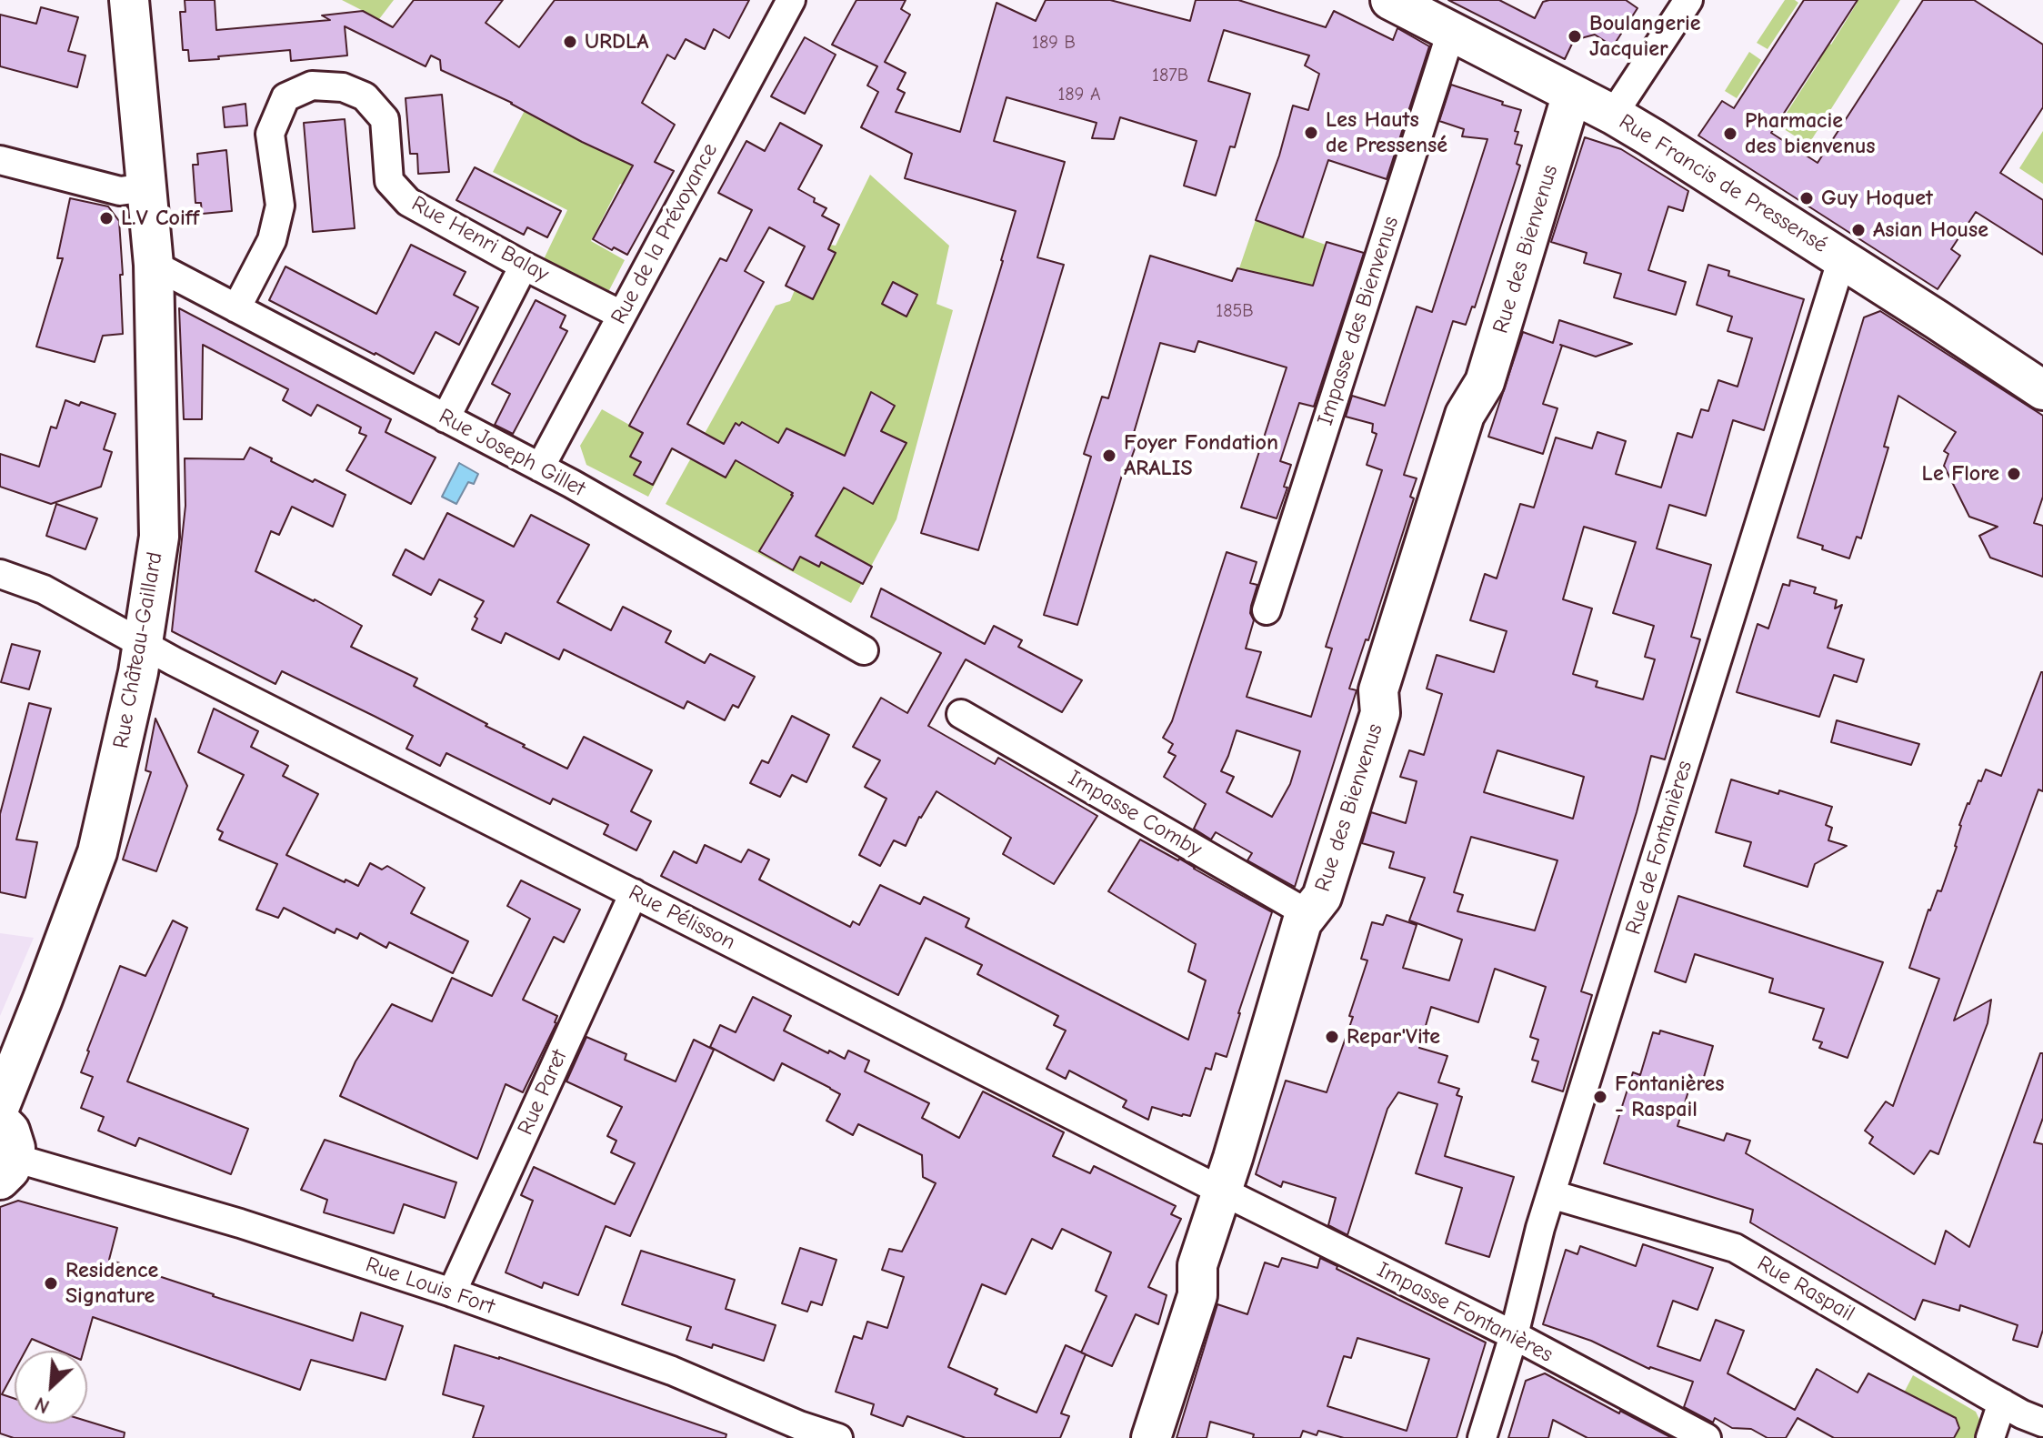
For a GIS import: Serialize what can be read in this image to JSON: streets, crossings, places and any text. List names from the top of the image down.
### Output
{
  "streets": {
    "street": [
      "Rue Francis de Pressensé",
      "Rue de la Prévoyance",
      "Rue Henri Balay",
      "Rue des Bienvenus",
      "Impasse des Bienvenus",
      "Rue Joseph Gillet",
      "Rue Château-Gaillard",
      "Impasse Comby",
      "Rue de Fontanières",
      "Rue Pélisson",
      "Rue Paret",
      "Rue Louis Fort",
      "Rue Raspail",
      "Impasse Fontanières"
    ]
  },
  "crossings": [
    ["Rue Francis de Pressensé", "Rue des Bienvenus"],
    ["Rue Francis de Pressensé", "Impasse des Bienvenus"],
    ["Rue Francis de Pressensé", "Rue de Fontanières"],
    ["Rue de la Prévoyance", "Rue Henri Balay"],
    ["Rue de la Prévoyance", "Rue Joseph Gillet"],
    ["Rue Henri Balay", "Rue Joseph Gillet"],
    ["Rue des Bienvenus", "Impasse Comby"],
    ["Rue des Bienvenus", "Rue Pélisson"],
    ["Rue des Bienvenus", "Impasse Fontanières"],
    ["Rue Joseph Gillet", "Rue Château-Gaillard"],
    ["Rue Château-Gaillard", "Rue Pélisson"],
    ["Rue de Fontanières", "Rue Raspail"],
    ["Rue de Fontanières", "Impasse Fontanières"],
    ["Rue Pélisson", "Rue Paret"],
    ["Rue Pélisson", "Impasse Fontanières"],
    ["Rue Paret", "Rue Louis Fort"]
  ],
  "places": [
    "Boulangerie Jacquier",
    "URDLA",
    "Les Hauts de Pressensé",
    "Pharmacie des bienvenus",
    "Guy Hoquet",
    "L.V Coiff",
    "Asian House",
    "Foyer Fondation ARALIS",
    "Le Flore",
    "Repar'Vite",
    "Fontanières - Raspail",
    "Residence Signature"
  ],
  "house_numbers": [
    "189 B",
    "187B",
    "189 A",
    "185B"
  ],
  "north": "bottom left"
}
